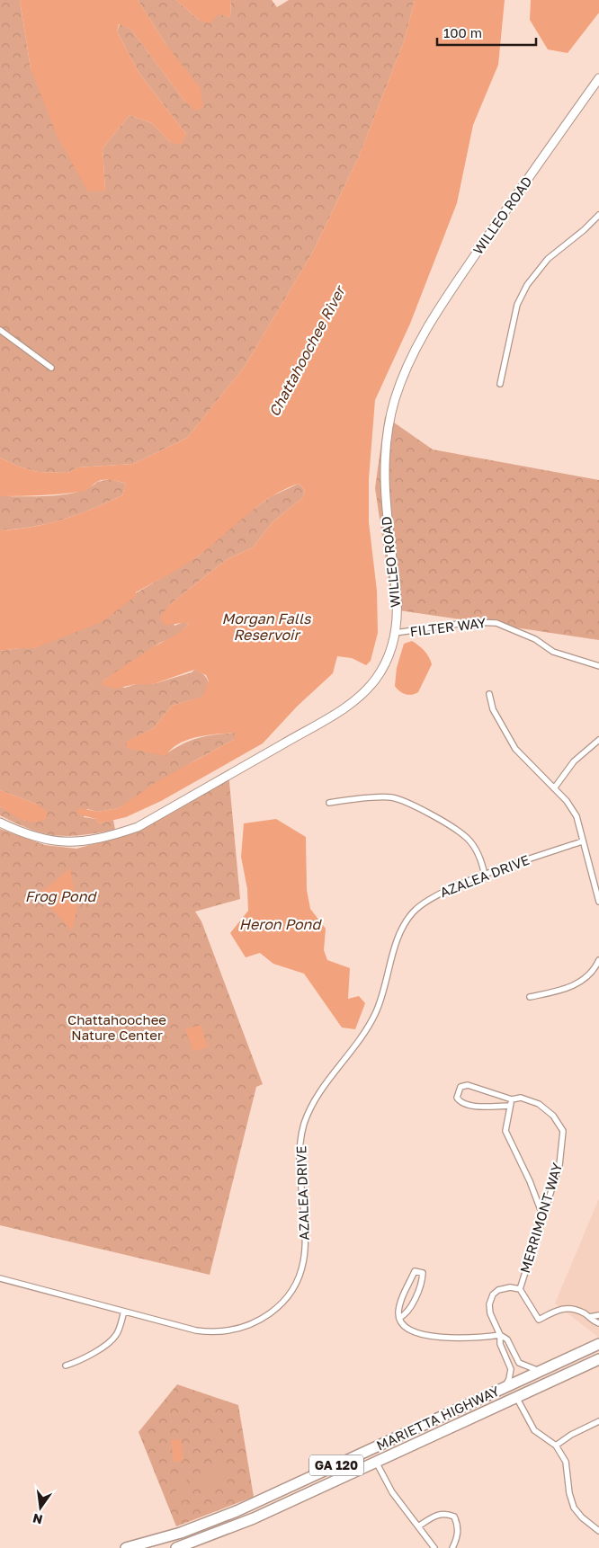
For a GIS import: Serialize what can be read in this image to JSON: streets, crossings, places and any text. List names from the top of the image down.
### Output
{
  "streets": {
    "highway": ["MARIETTA HIGHWAY", "GA 120"],
    "street": [
      "WILLEO ROAD",
      "FILTER WAY",
      "AZALEA DRIVE",
      "MERRIMONT WAY"
    ]
  },
  "crossings": [
    ["WILLEO ROAD", "FILTER WAY"]
  ],
  "water": [
    "Chattahoochee River",
    "Morgan Falls Reservoir",
    "Frog Pond",
    "Heron Pond"
  ],
  "parks": ["Chattahoochee Nature Center"],
  "scale_bar": "100 m",
  "north": "bottom"
}
